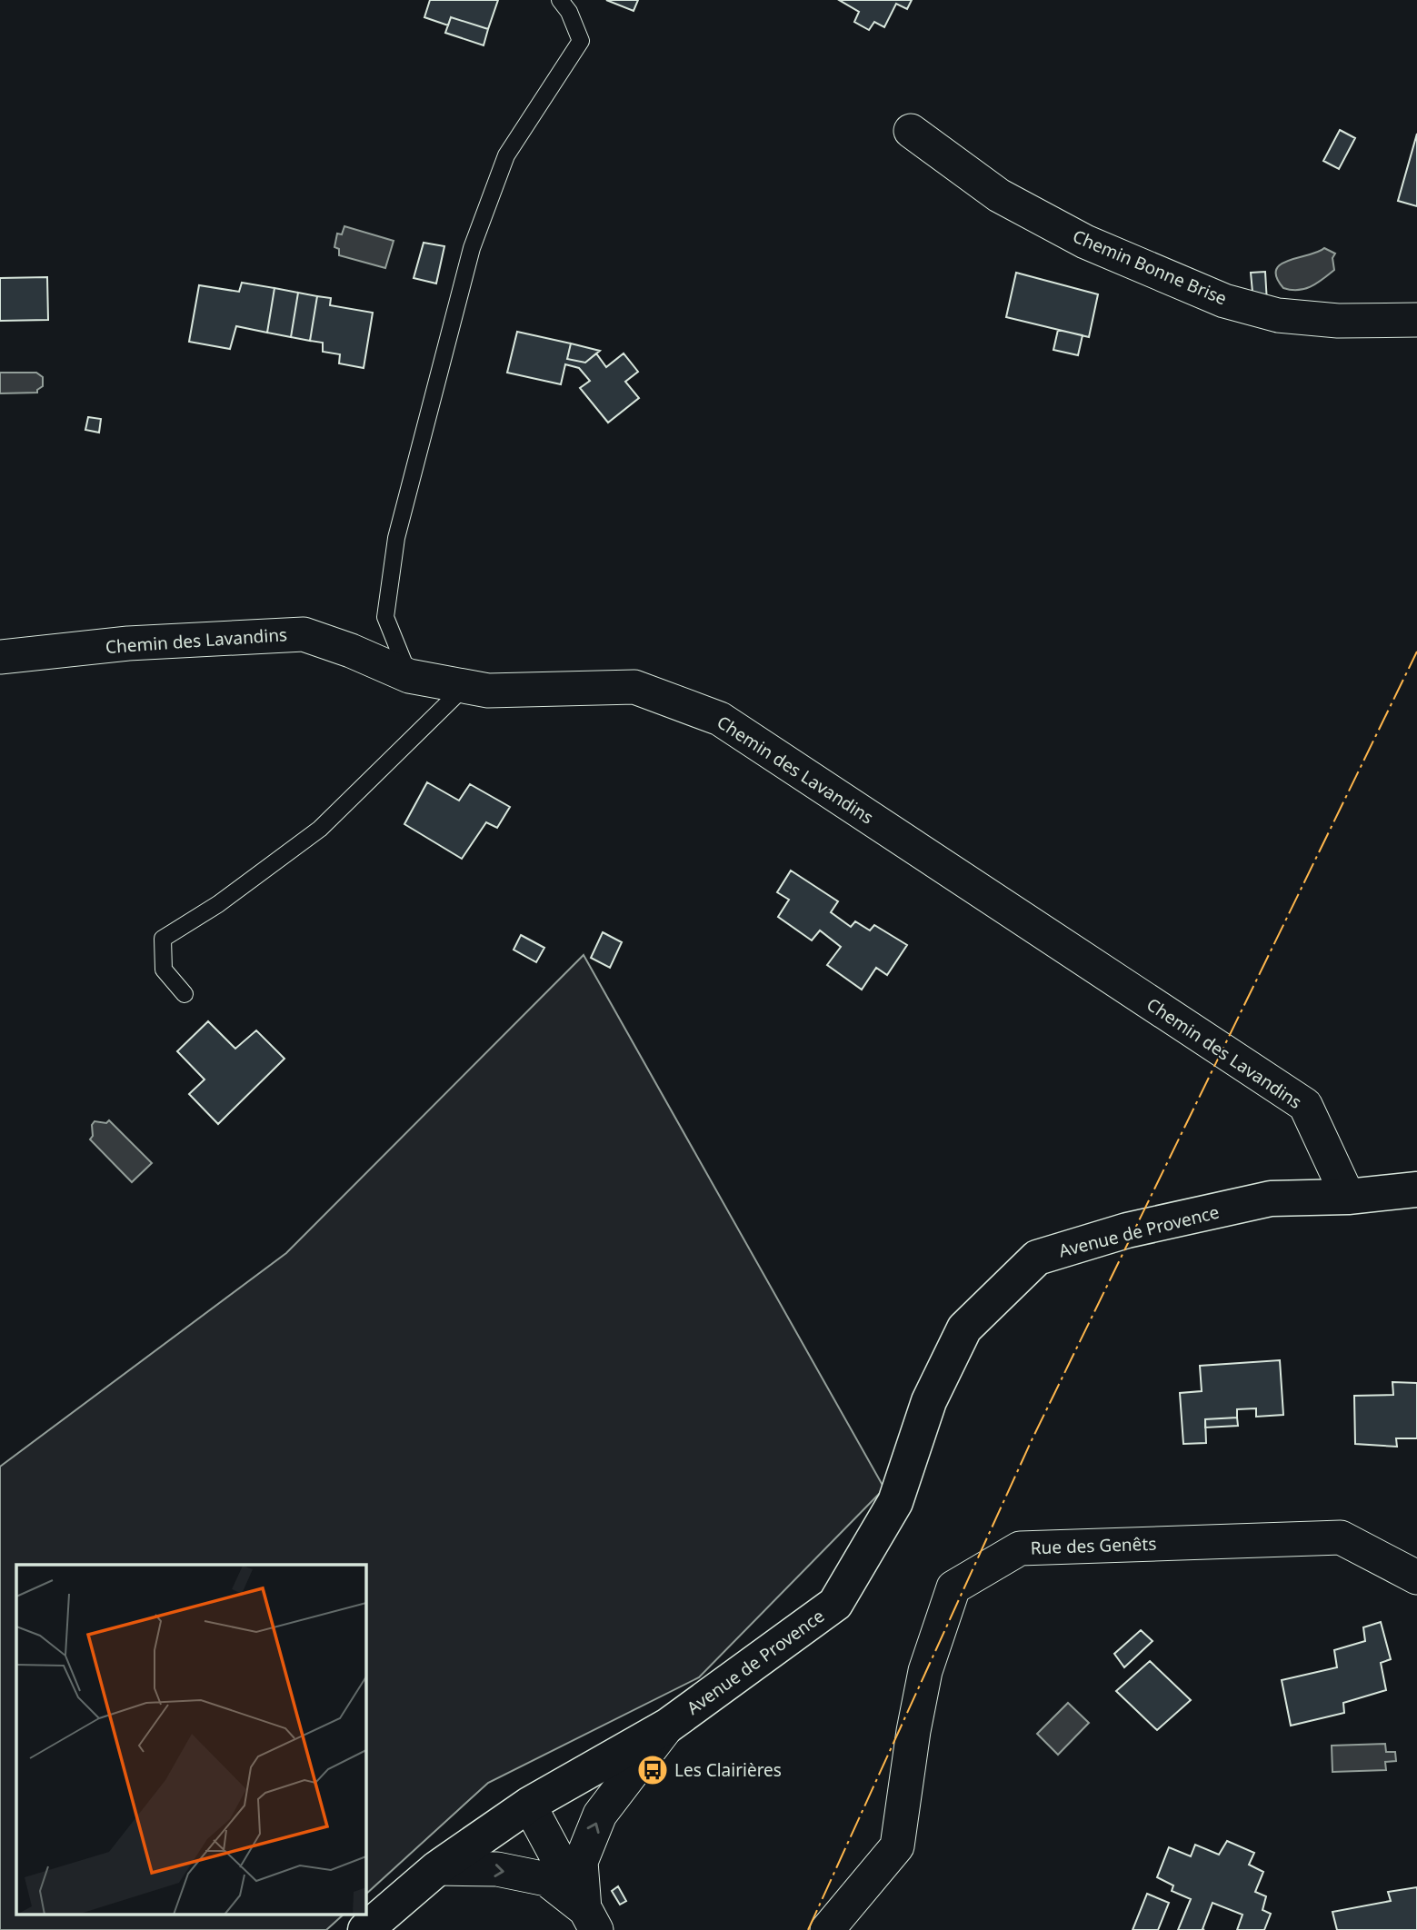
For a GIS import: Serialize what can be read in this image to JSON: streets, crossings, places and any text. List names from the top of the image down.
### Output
{
  "streets": {
    "street": [
      "Chemin Bonne Brise",
      "Chemin des Lavandins",
      "Avenue de Provence",
      "Rue des Genêts"
    ]
  },
  "crossings": [
    ["Chemin des Lavandins", "Avenue de Provence"]
  ],
  "places": {
    "bus stop": ["Les Clairières"]
  }
}
